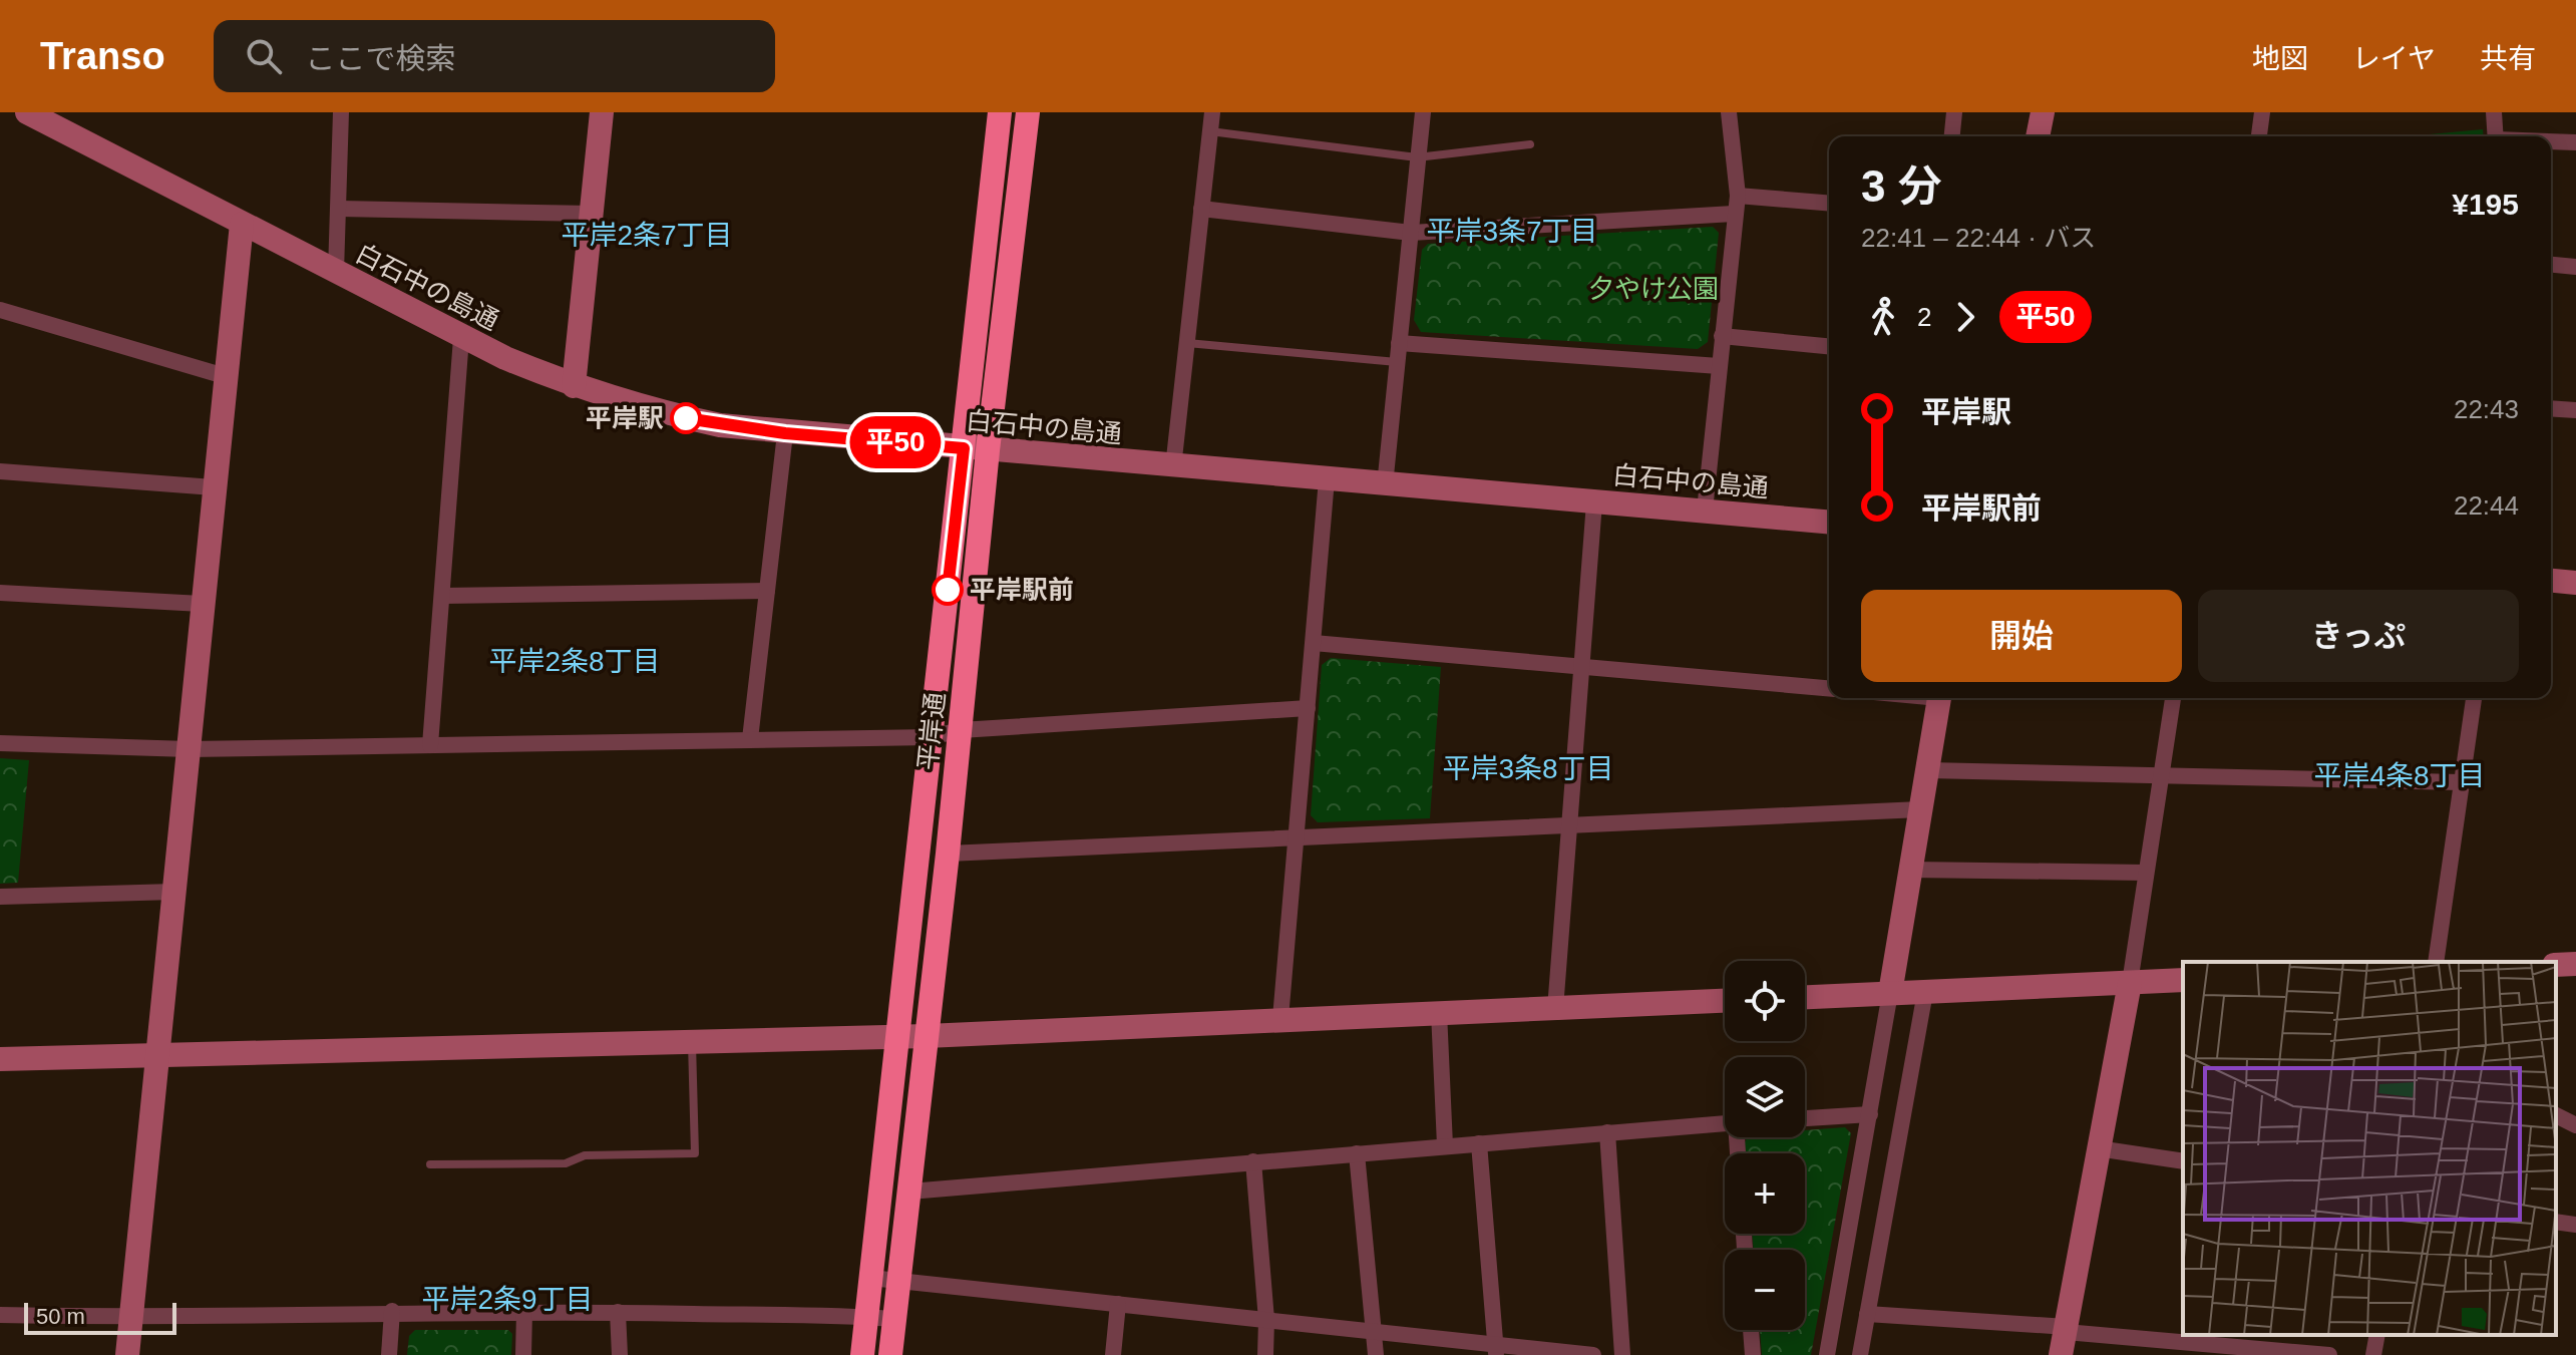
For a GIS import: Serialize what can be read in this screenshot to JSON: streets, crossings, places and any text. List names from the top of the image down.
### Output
{
  "streets": {
    "highway": ["平岸通"],
    "street": ["白石中の島通"]
  },
  "crossings": [
    ["白石中の島通", "平岸通"]
  ],
  "districts": [
    "平岸3条7丁目",
    "平岸2条7丁目",
    "平岸2条8丁目",
    "平岸3条8丁目",
    "平岸4条8丁目",
    "平岸2条9丁目"
  ],
  "parks": ["夕やけ公園"],
  "places": ["平岸駅", "平岸駅前"],
  "lines": ["bus line 平50"],
  "scale_bar": "50 m",
  "page": {
    "header": "Transo",
    "search": "ここで検索",
    "nav": ["地図", "レイヤ", "共有"],
    "on_map": "平50",
    "heading": ["3 分", "22:41 – 22:44 · バス", "¥195"],
    "legs": ["2", "平50"],
    "list": [
      {
        "name": "平岸駅",
        "value": "22:43"
      },
      {
        "name": "平岸駅前",
        "value": "22:44"
      }
    ],
    "buttons": ["開始", "きっぷ"],
    "map_buttons": ["+", "−"],
    "scale": "50 m"
  }
}
